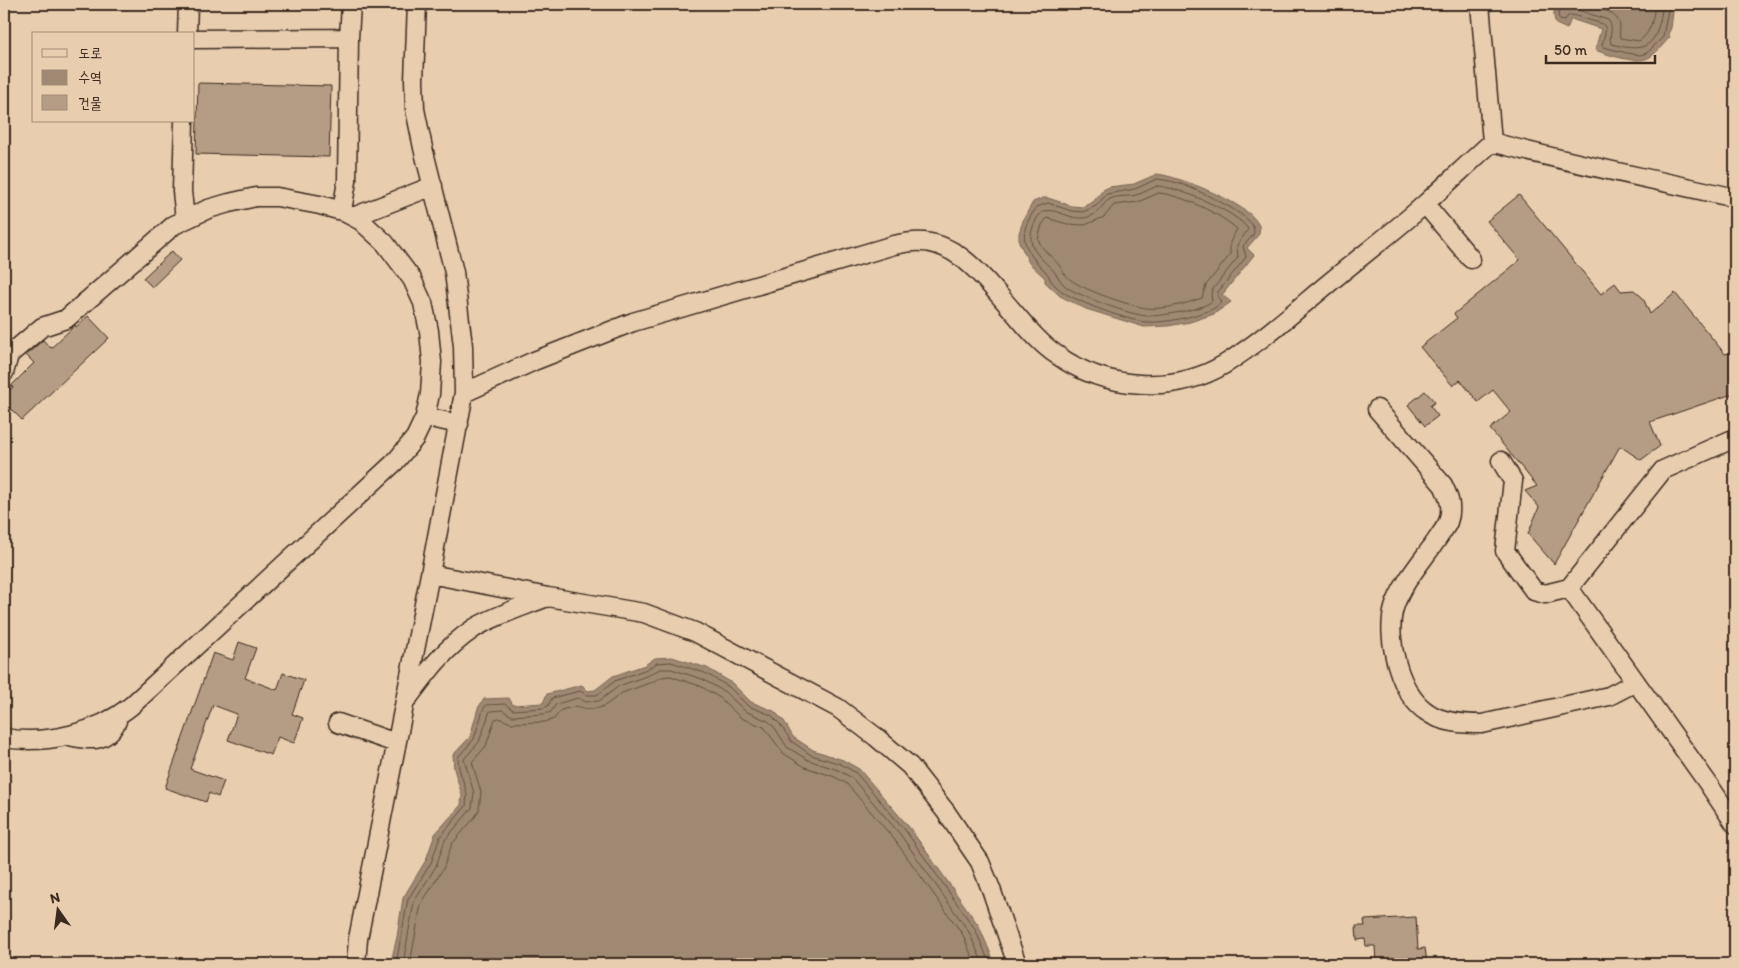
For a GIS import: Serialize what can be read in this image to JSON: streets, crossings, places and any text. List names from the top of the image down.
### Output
{
  "legend": ["도로", "수역", "건물"],
  "scale_bar": "50 m",
  "north": "top"
}
